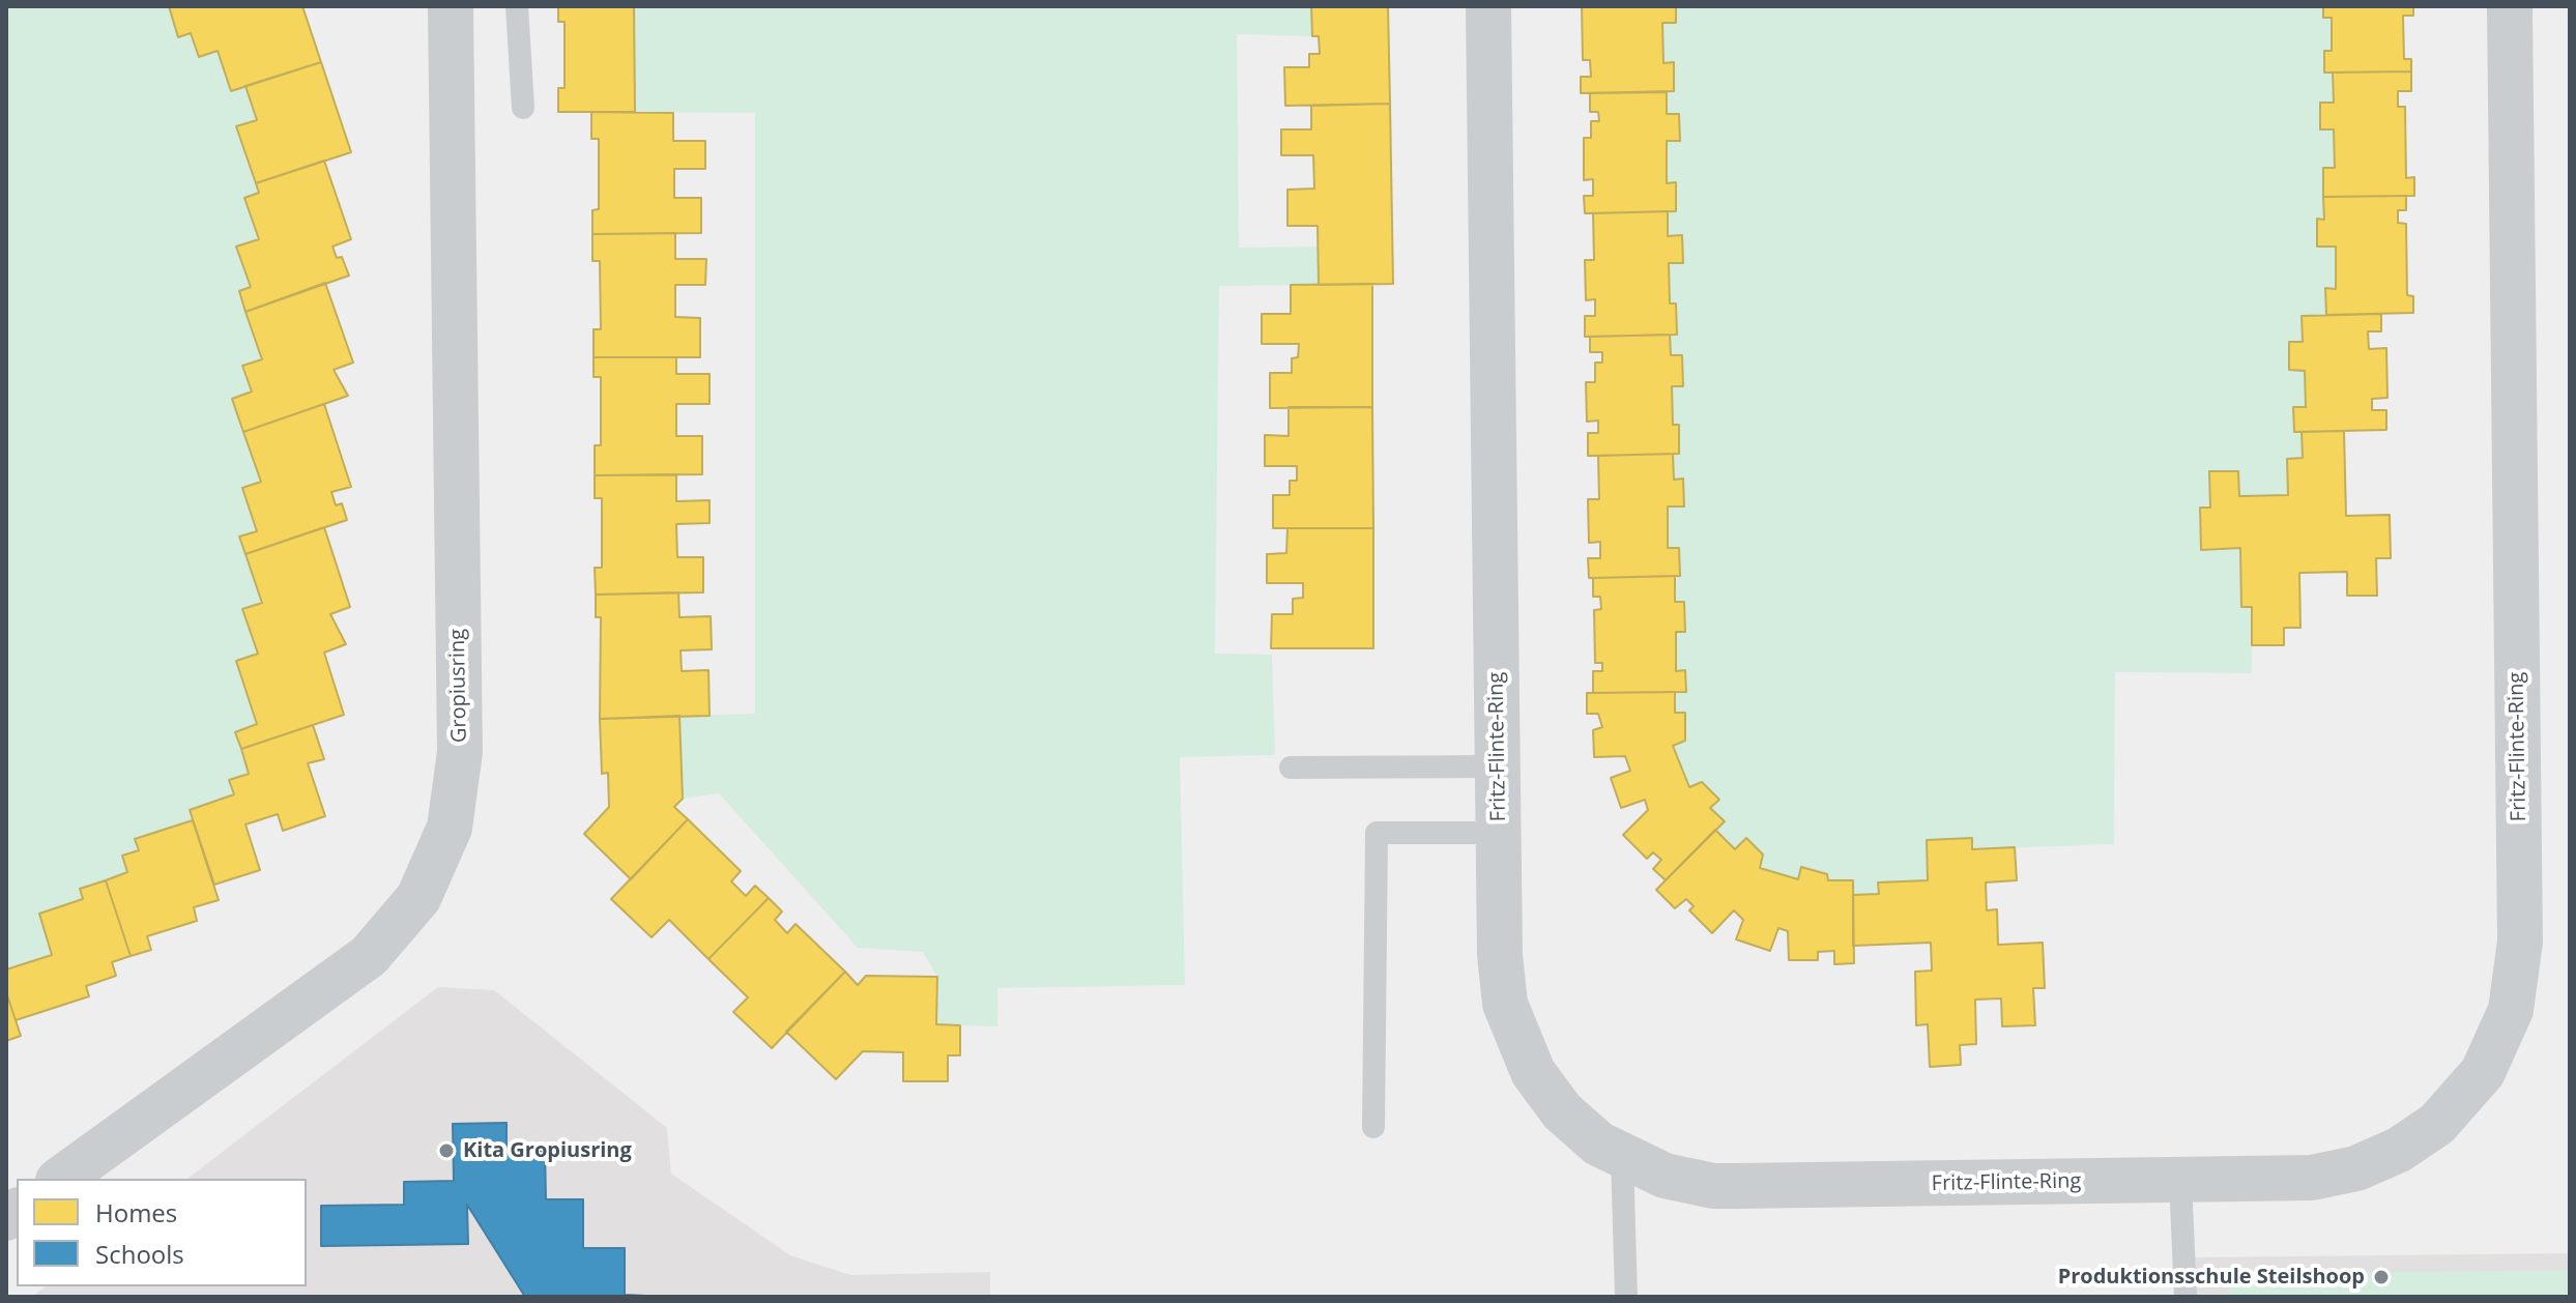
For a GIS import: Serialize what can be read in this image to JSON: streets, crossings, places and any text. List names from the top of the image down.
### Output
{
  "streets": {
    "street": ["Gropiusring", "Fritz-Flinte-Ring"]
  },
  "places": ["Kita Gropiusring", "Produktionsschule Steilshoop"],
  "legend": ["Homes", "Schools"]
}
